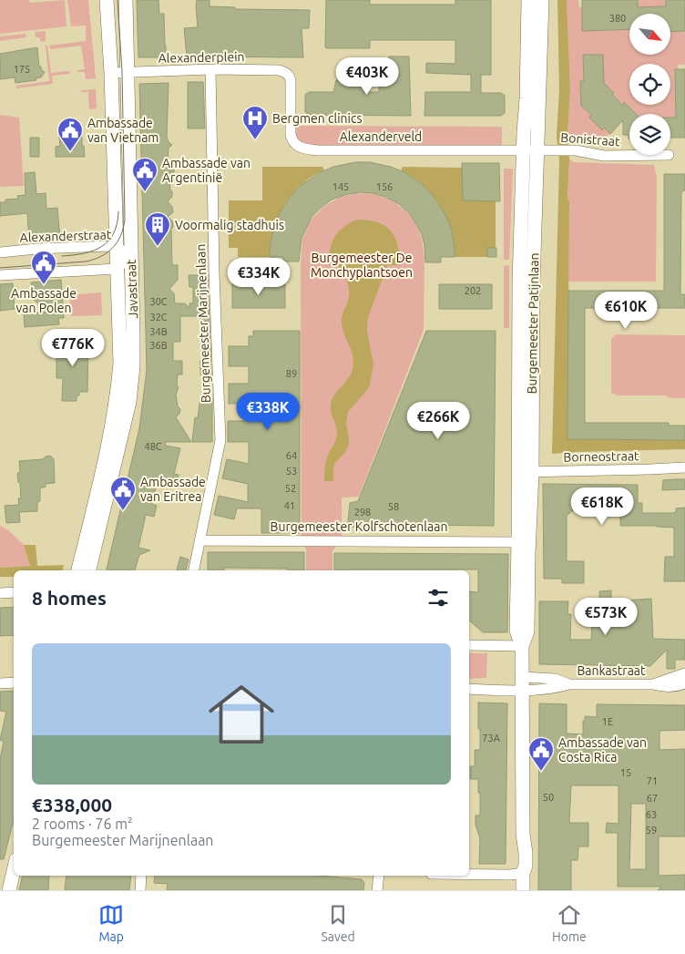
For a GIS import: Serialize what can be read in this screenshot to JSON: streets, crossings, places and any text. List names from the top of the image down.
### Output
{
  "streets": {
    "main road": ["Javastraat", "Burgemeester Patijnlaan"],
    "street": [
      "Alexanderplein",
      "Alexanderveld",
      "Bonistraat",
      "Alexanderstraat",
      "Burgemeester Marijnenlaan",
      "Borneostraat",
      "Burgemeester Kolfschotenlaan",
      "Bankastraat"
    ]
  },
  "crossings": [
    ["Alexanderplein", "Alexanderveld"],
    ["Alexanderplein", "Javastraat"],
    ["Alexanderplein", "Burgemeester Marijnenlaan"],
    ["Alexanderveld", "Bonistraat"],
    ["Alexanderveld", "Burgemeester Patijnlaan"],
    ["Bonistraat", "Burgemeester Patijnlaan"],
    ["Alexanderstraat", "Javastraat"],
    ["Burgemeester Marijnenlaan", "Burgemeester Kolfschotenlaan"],
    ["Burgemeester Patijnlaan", "Borneostraat"],
    ["Burgemeester Patijnlaan", "Burgemeester Kolfschotenlaan"],
    ["Burgemeester Patijnlaan", "Bankastraat"]
  ],
  "parks": ["Burgemeester De Monchyplantsoen"],
  "places": {
    "hospital": ["Bergmen clinics"],
    "public building": [
      "Ambassade van Vietnam",
      "Ambassade van Argentinië",
      "Ambassade van Polen",
      "Ambassade van Eritrea",
      "Ambassade van Costa Rica"
    ],
    "building": ["Voormalig stadhuis"]
  },
  "house_numbers": [
    "380",
    "175",
    "145",
    "156",
    "202",
    "30C",
    "32C",
    "34B",
    "36B",
    "89",
    "48C",
    "64",
    "53",
    "52",
    "41",
    "58",
    "298",
    "1E",
    "73A",
    "15",
    "71",
    "50",
    "67",
    "63",
    "59"
  ],
  "north": "bottom right",
  "page": {
    "price": [
      "€403K",
      "€334K",
      "€610K",
      "€776K",
      "€338K",
      "€266K",
      "€618K",
      "€573K"
    ],
    "heading": "8 homes",
    "list": [
      {
        "name": "€338,000",
        "note": "2 rooms · 76 m² · Burgemeester Marijnenlaan"
      }
    ],
    "tabs": ["Map", "Saved", "Home"]
  }
}
